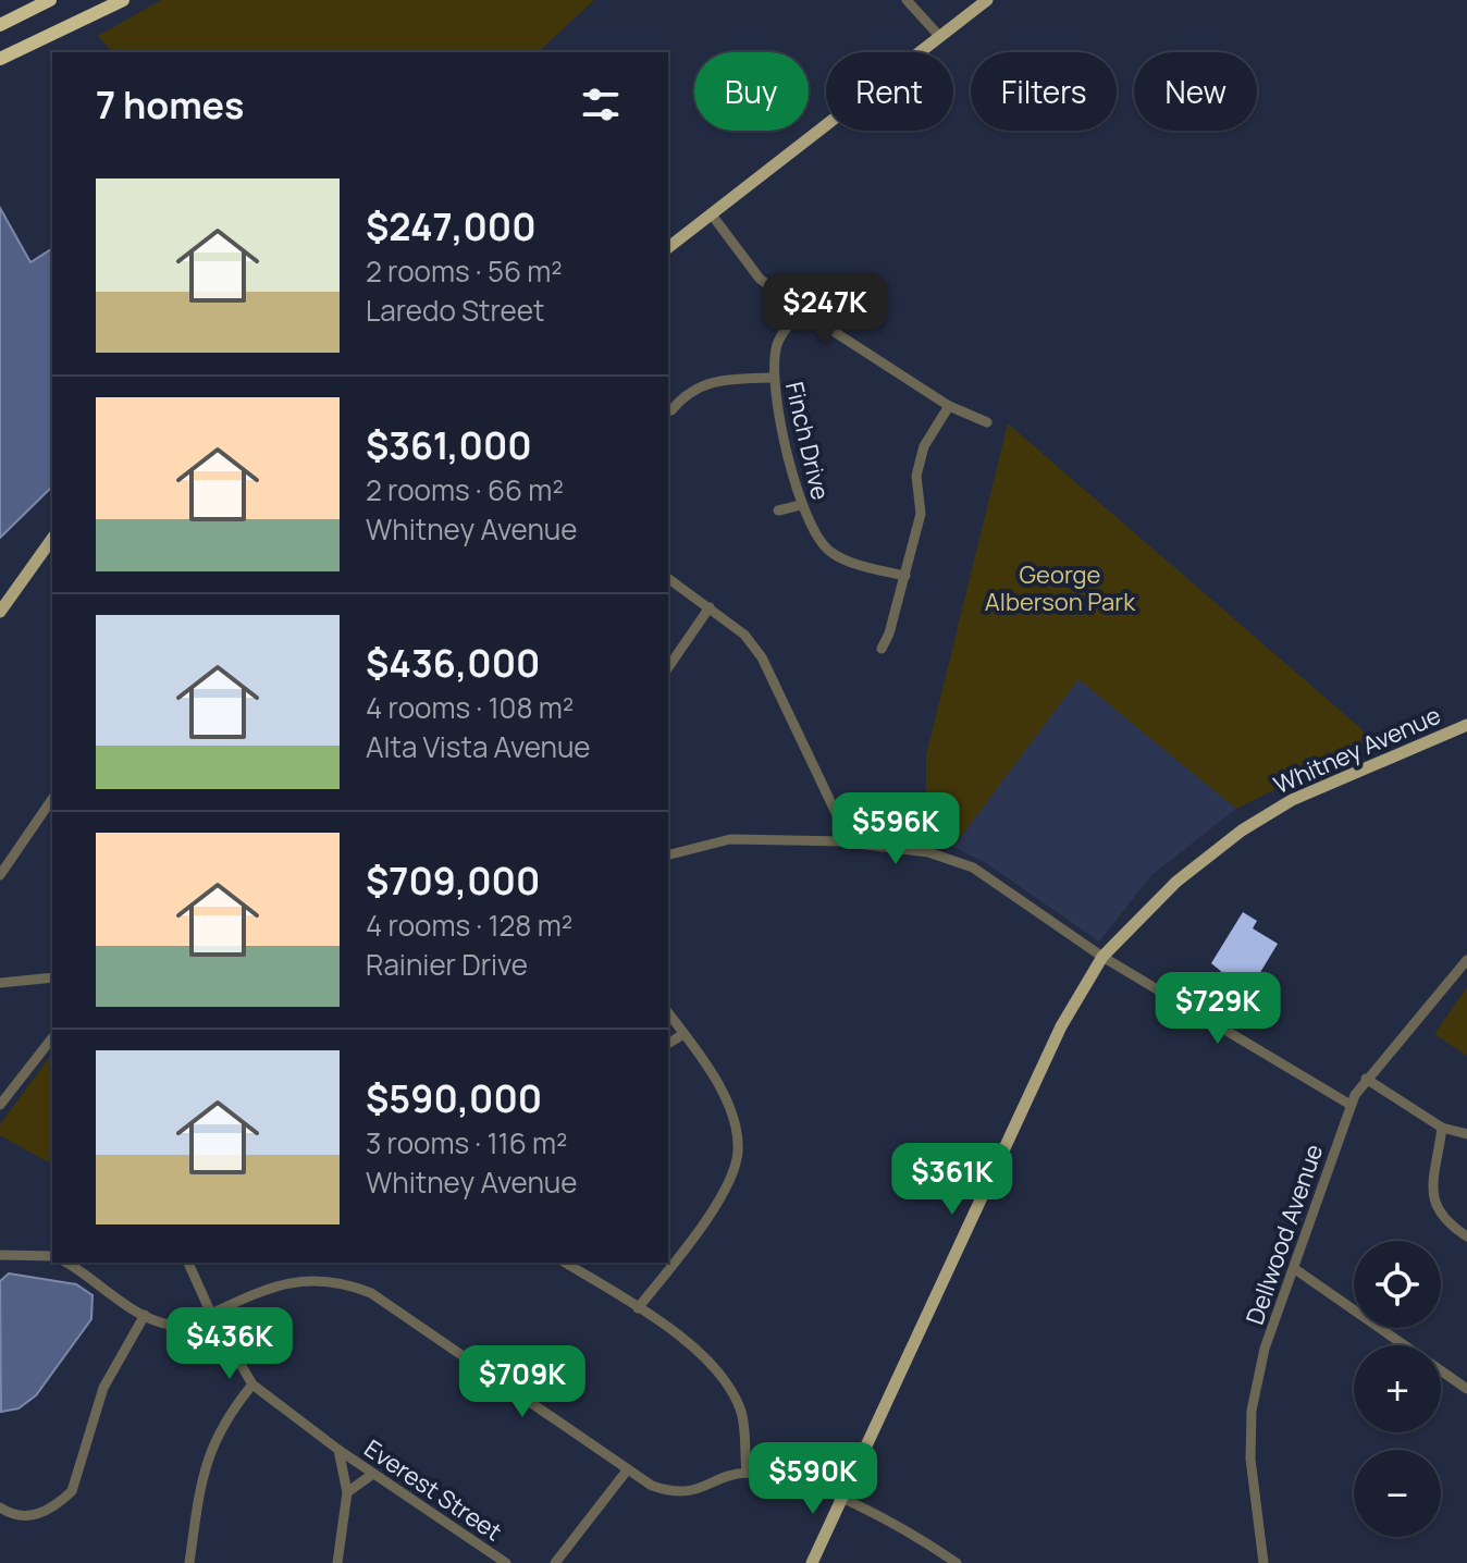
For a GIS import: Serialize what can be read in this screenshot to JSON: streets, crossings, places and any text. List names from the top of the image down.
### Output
{
  "streets": {
    "main road": ["Whitney Avenue"],
    "street": ["Finch Drive", "Dellwood Avenue", "Everest Street"]
  },
  "parks": ["George Alberson Park"],
  "page": {
    "chip": [
      "Buy",
      "Rent",
      "Filters",
      "New"
    ],
    "heading": "7 homes",
    "list": [
      {
        "name": "$247,000",
        "note": "2 rooms · 56 m² · Laredo Street"
      },
      {
        "name": "$361,000",
        "note": "2 rooms · 66 m² · Whitney Avenue"
      },
      {
        "name": "$436,000",
        "note": "4 rooms · 108 m² · Alta Vista Avenue"
      },
      {
        "name": "$709,000",
        "note": "4 rooms · 128 m² · Rainier Drive"
      },
      {
        "name": "$590,000",
        "note": "3 rooms · 116 m² · Whitney Avenue"
      }
    ],
    "price": [
      "$247K",
      "$596K",
      "$729K",
      "$361K",
      "$436K",
      "$709K",
      "$590K"
    ],
    "map_buttons": ["+", "−"]
  }
}
